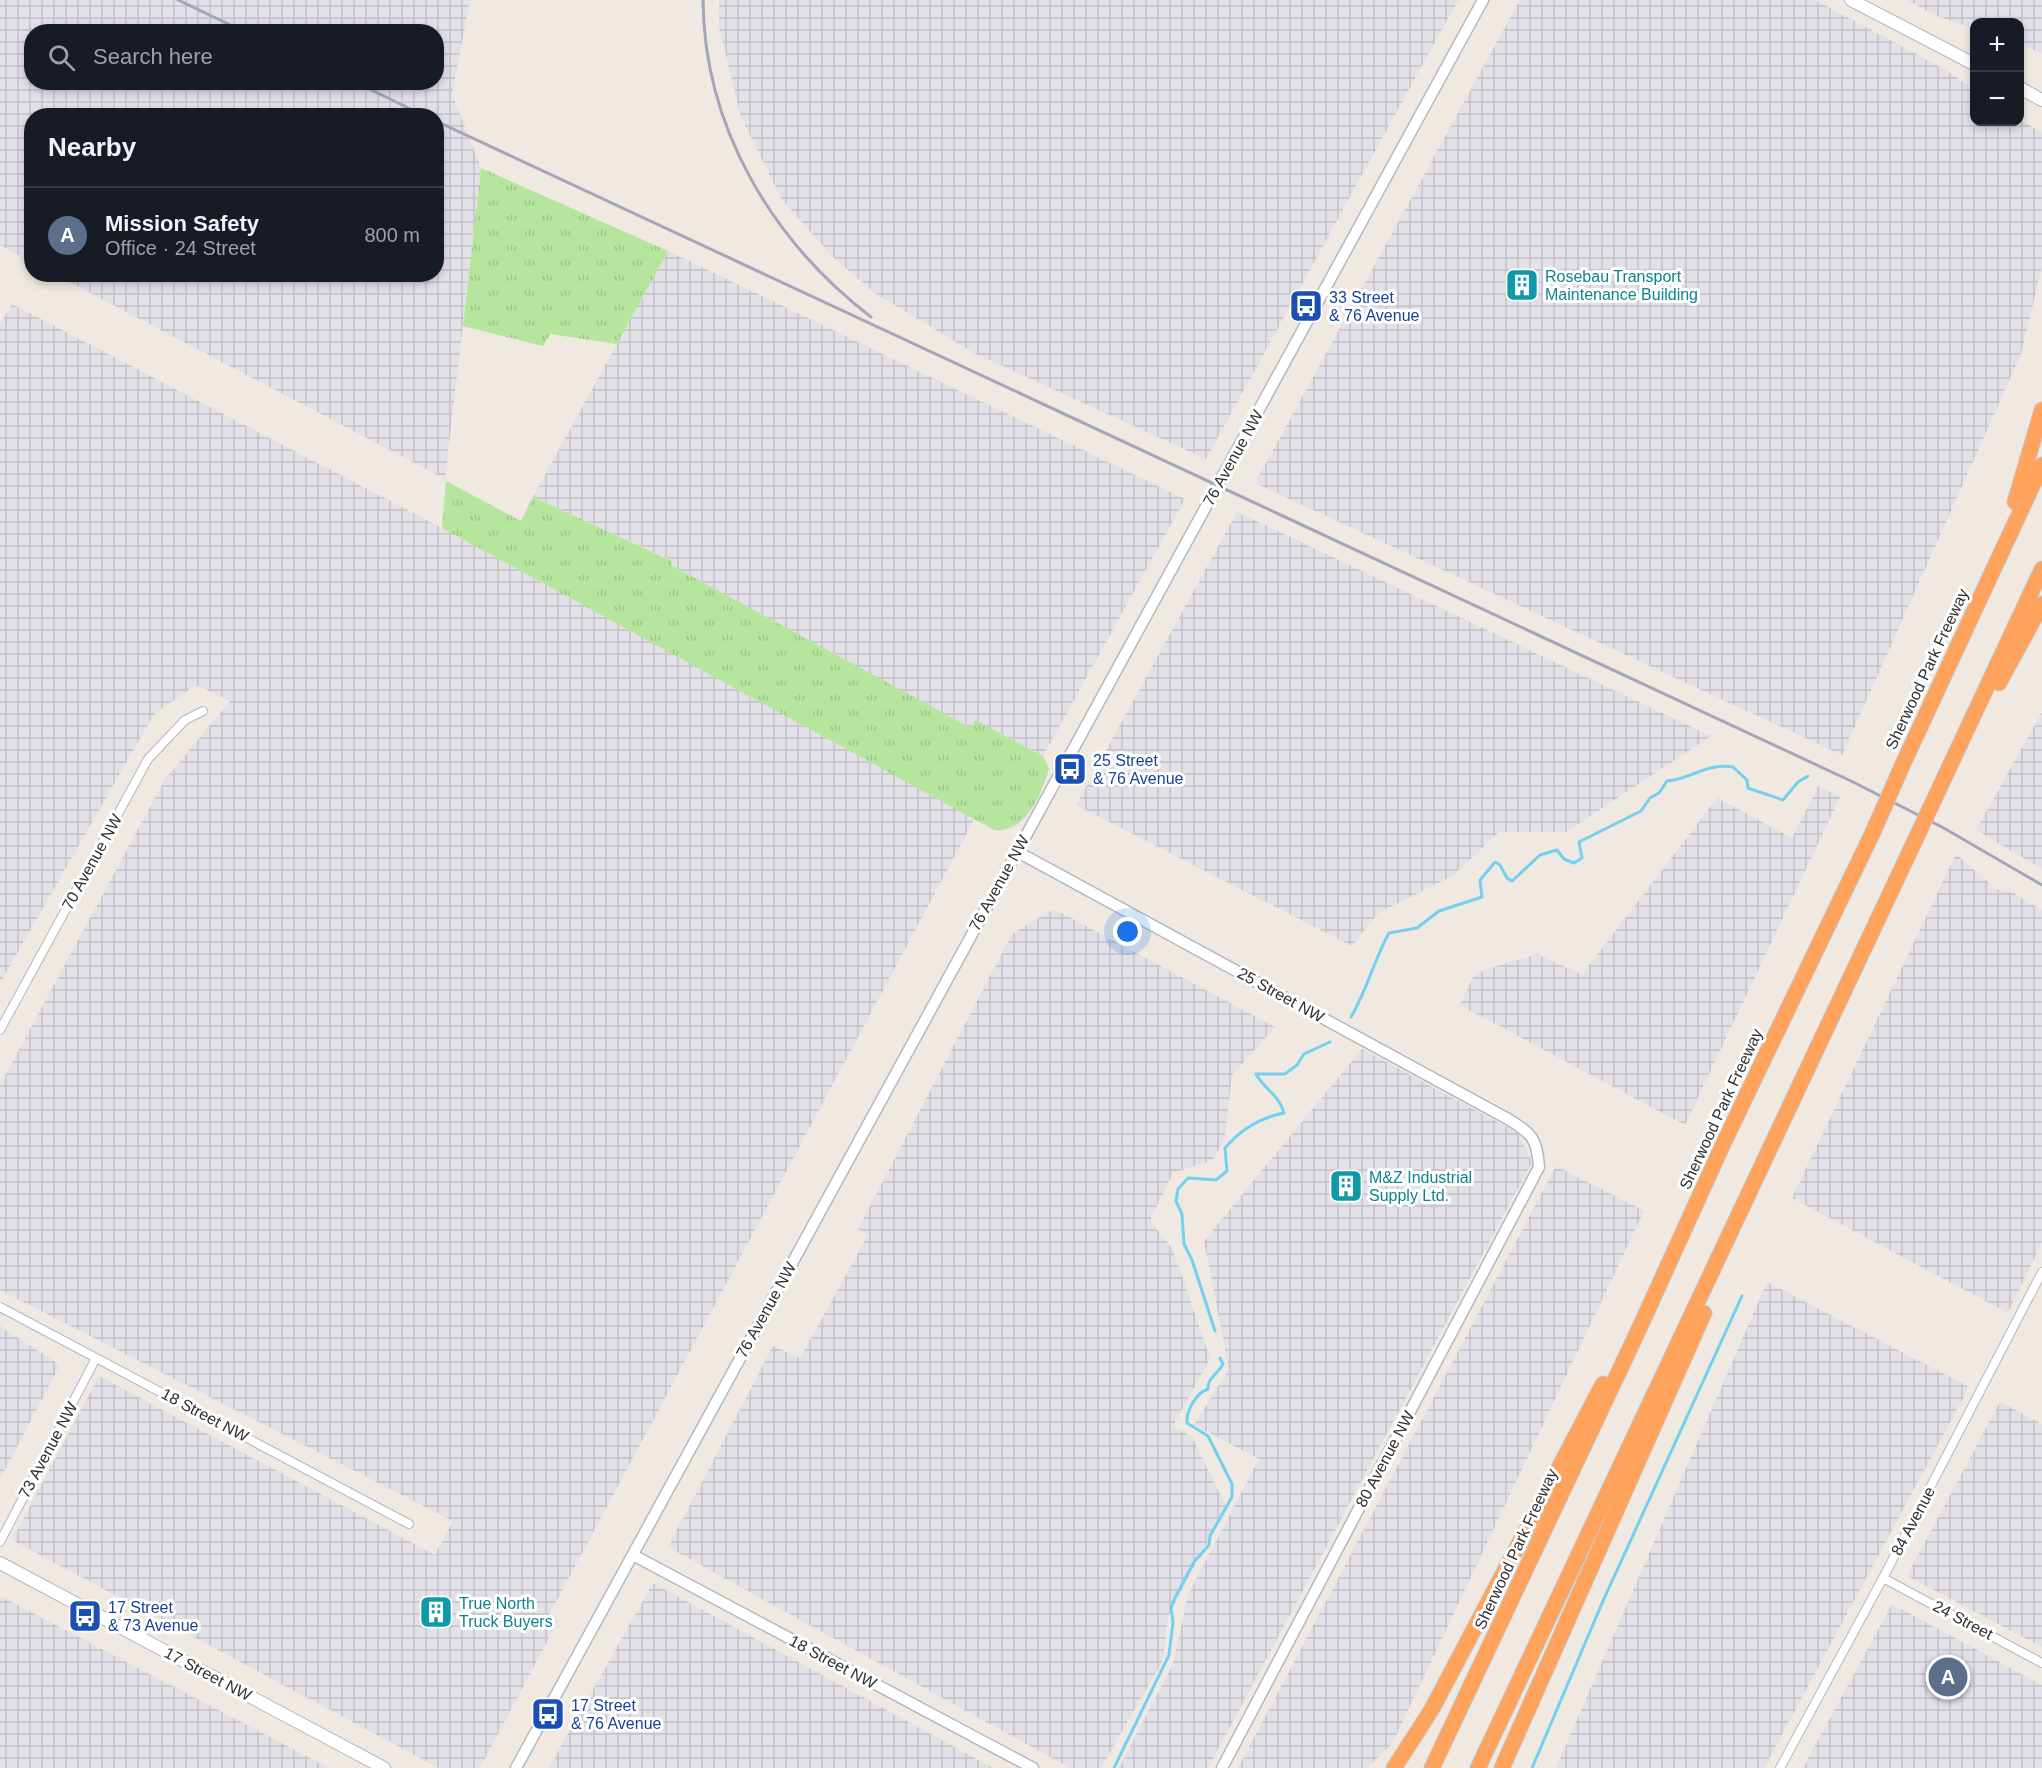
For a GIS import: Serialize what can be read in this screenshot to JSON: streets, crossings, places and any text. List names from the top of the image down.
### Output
{
  "streets": {
    "highway": ["Sherwood Park Freeway"],
    "main road": ["17 Street NW"],
    "street": [
      "76 Avenue NW",
      "70 Avenue NW",
      "25 Street NW",
      "18 Street NW",
      "73 Avenue NW",
      "80 Avenue NW",
      "84 Avenue",
      "24 Street"
    ]
  },
  "crossings": [
    ["76 Avenue NW", "25 Street NW"],
    ["76 Avenue NW", "18 Street NW"],
    ["25 Street NW", "80 Avenue NW"],
    ["18 Street NW", "73 Avenue NW"],
    ["84 Avenue", "24 Street"]
  ],
  "places": {
    "building": ["Rosebau Transport Maintenance Building", "M&Z Industrial Supply Ltd.", "True North Truck Buyers"],
    "bus stop": [
      "33 Street & 76 Avenue",
      "25 Street & 76 Avenue",
      "17 Street & 73 Avenue",
      "17 Street & 76 Avenue"
    ]
  },
  "page": {
    "map_buttons": ["+", "−"],
    "search": "Search here",
    "heading": "Nearby",
    "list": [
      {
        "mark": "A",
        "name": "Mission Safety",
        "note": "Office · 24 Street",
        "value": "800 m"
      }
    ],
    "pins": "A"
  }
}
